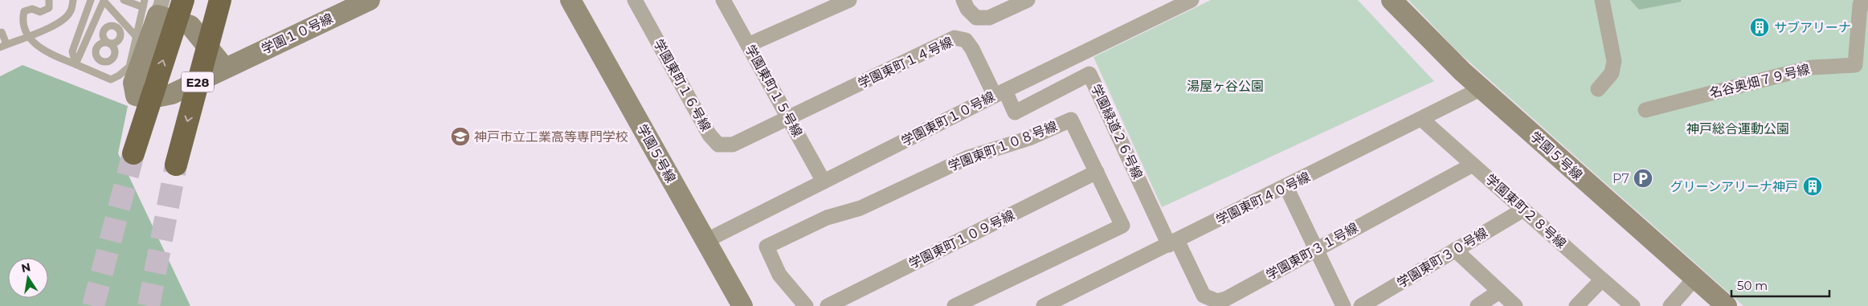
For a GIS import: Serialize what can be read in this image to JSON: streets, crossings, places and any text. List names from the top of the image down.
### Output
{
  "streets": {
    "highway": ["E28"],
    "street": [
      "学園１０号線",
      "学園東町１４号線",
      "名谷奥畑７９号線",
      "学園東町１６号線",
      "学園東町１５号線",
      "学園東町１０号線",
      "学園緑道２６号線",
      "学園東町１０８号線",
      "学園５号線",
      "学園東町４０号線",
      "学園東町２８号線",
      "学園東町１０９号線",
      "学園東町３１号線",
      "学園東町３０号線"
    ]
  },
  "crossings": [
    ["学園東町１４号線", "学園東町１６号線"],
    ["学園東町１４号線", "学園東町１５号線"],
    ["学園東町１４号線", "学園東町１０号線"],
    ["学園東町１４号線", "学園緑道２６号線"],
    ["学園東町１６号線", "学園東町１５号線"],
    ["学園東町１５号線", "学園東町１０号線"],
    ["学園東町１０号線", "学園緑道２６号線"],
    ["学園東町１０号線", "学園５号線"],
    ["学園緑道２６号線", "学園東町４０号線"],
    ["学園緑道２６号線", "学園東町３１号線"],
    ["学園東町１０８号線", "学園東町１０９号線"],
    ["学園５号線", "学園東町４０号線"],
    ["学園東町４０号線", "学園東町２８号線"],
    ["学園東町４０号線", "学園東町３１号線"],
    ["学園東町２８号線", "学園東町３１号線"],
    ["学園東町２８号線", "学園東町３０号線"]
  ],
  "parks": ["湯屋ヶ谷公園", "神戸総合運動公園"],
  "places": {
    "building": ["サブアリーナ", "グリーンアリーナ神戸"],
    "school or university": ["神戸市立工業高等専門学校"],
    "parking": ["P7"]
  },
  "scale_bar": "50 m",
  "north": "top"
}
